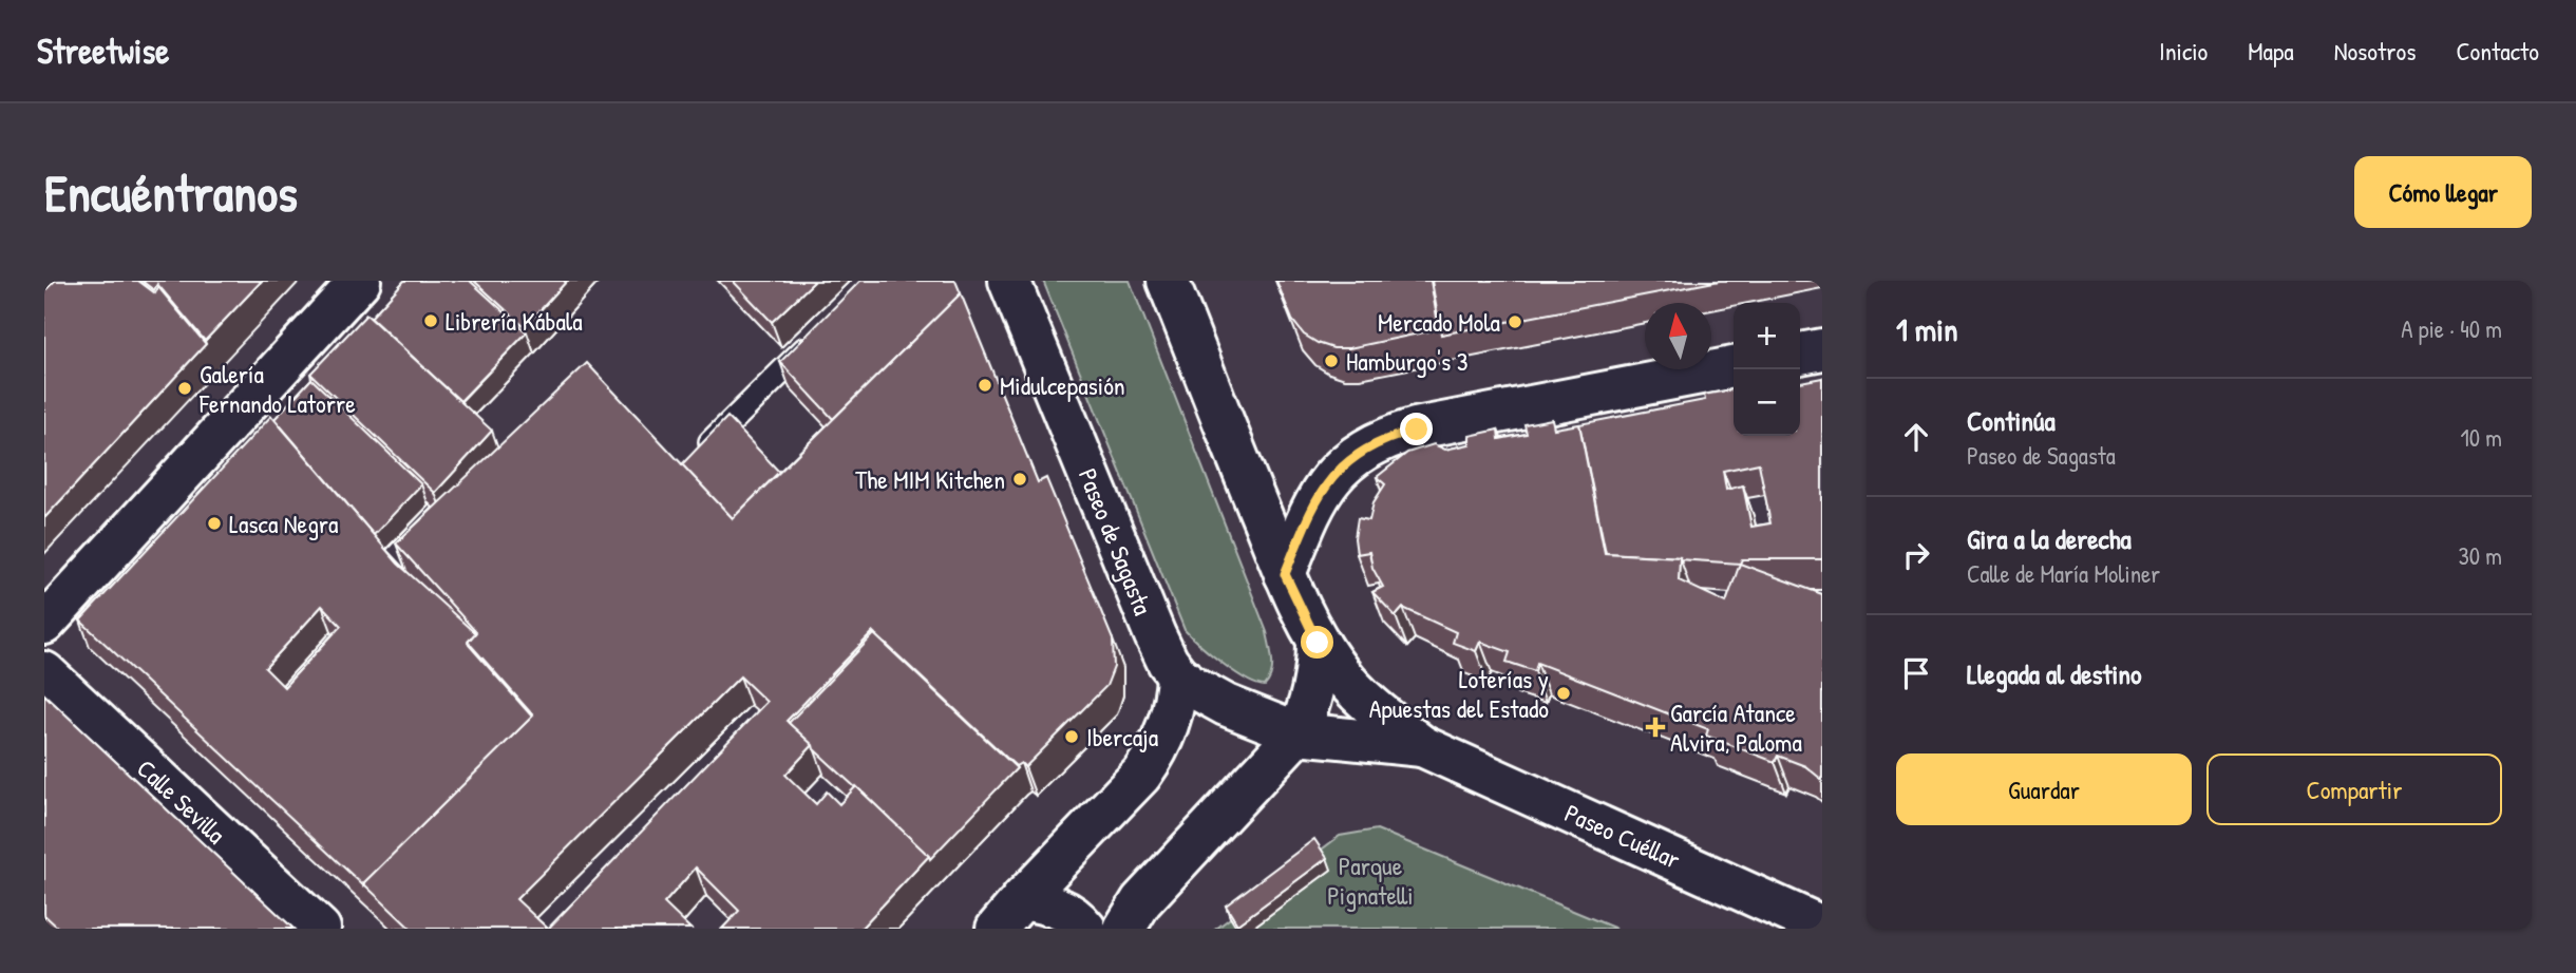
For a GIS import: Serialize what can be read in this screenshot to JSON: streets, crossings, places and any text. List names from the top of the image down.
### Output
{
  "streets": {
    "street": ["Paseo de Sagasta", "Calle Sevilla", "Paseo Cuéllar"]
  },
  "crossings": [
    ["Paseo de Sagasta", "Paseo Cuéllar"]
  ],
  "parks": ["Parque Pignatelli"],
  "places": {
    "other": [
      "Librería Kábala",
      "Mercado Mola",
      "Hamburgo's 3",
      "Midulcepasión",
      "Galería Fernando Latorre",
      "The MIM Kitchen",
      "Lasca Negra",
      "Loterías y Apuestas del Estado",
      "Ibercaja"
    ],
    "health": ["García Atance Alvira, Paloma"]
  },
  "north": "top",
  "page": {
    "header": "Streetwise",
    "nav": [
      "Inicio",
      "Mapa",
      "Nosotros",
      "Contacto"
    ],
    "buttons": [
      "Cómo llegar",
      ["Guardar", "Compartir"]
    ],
    "title": "Encuéntranos",
    "heading": ["1 min", "A pie · 40 m"],
    "map_buttons": ["+", "−"],
    "list": [
      ["Continúa", "Paseo de Sagasta", "10 m"],
      ["Gira a la derecha", "Calle de María Moliner", "30 m"],
      "Llegada al destino"
    ]
  }
}
